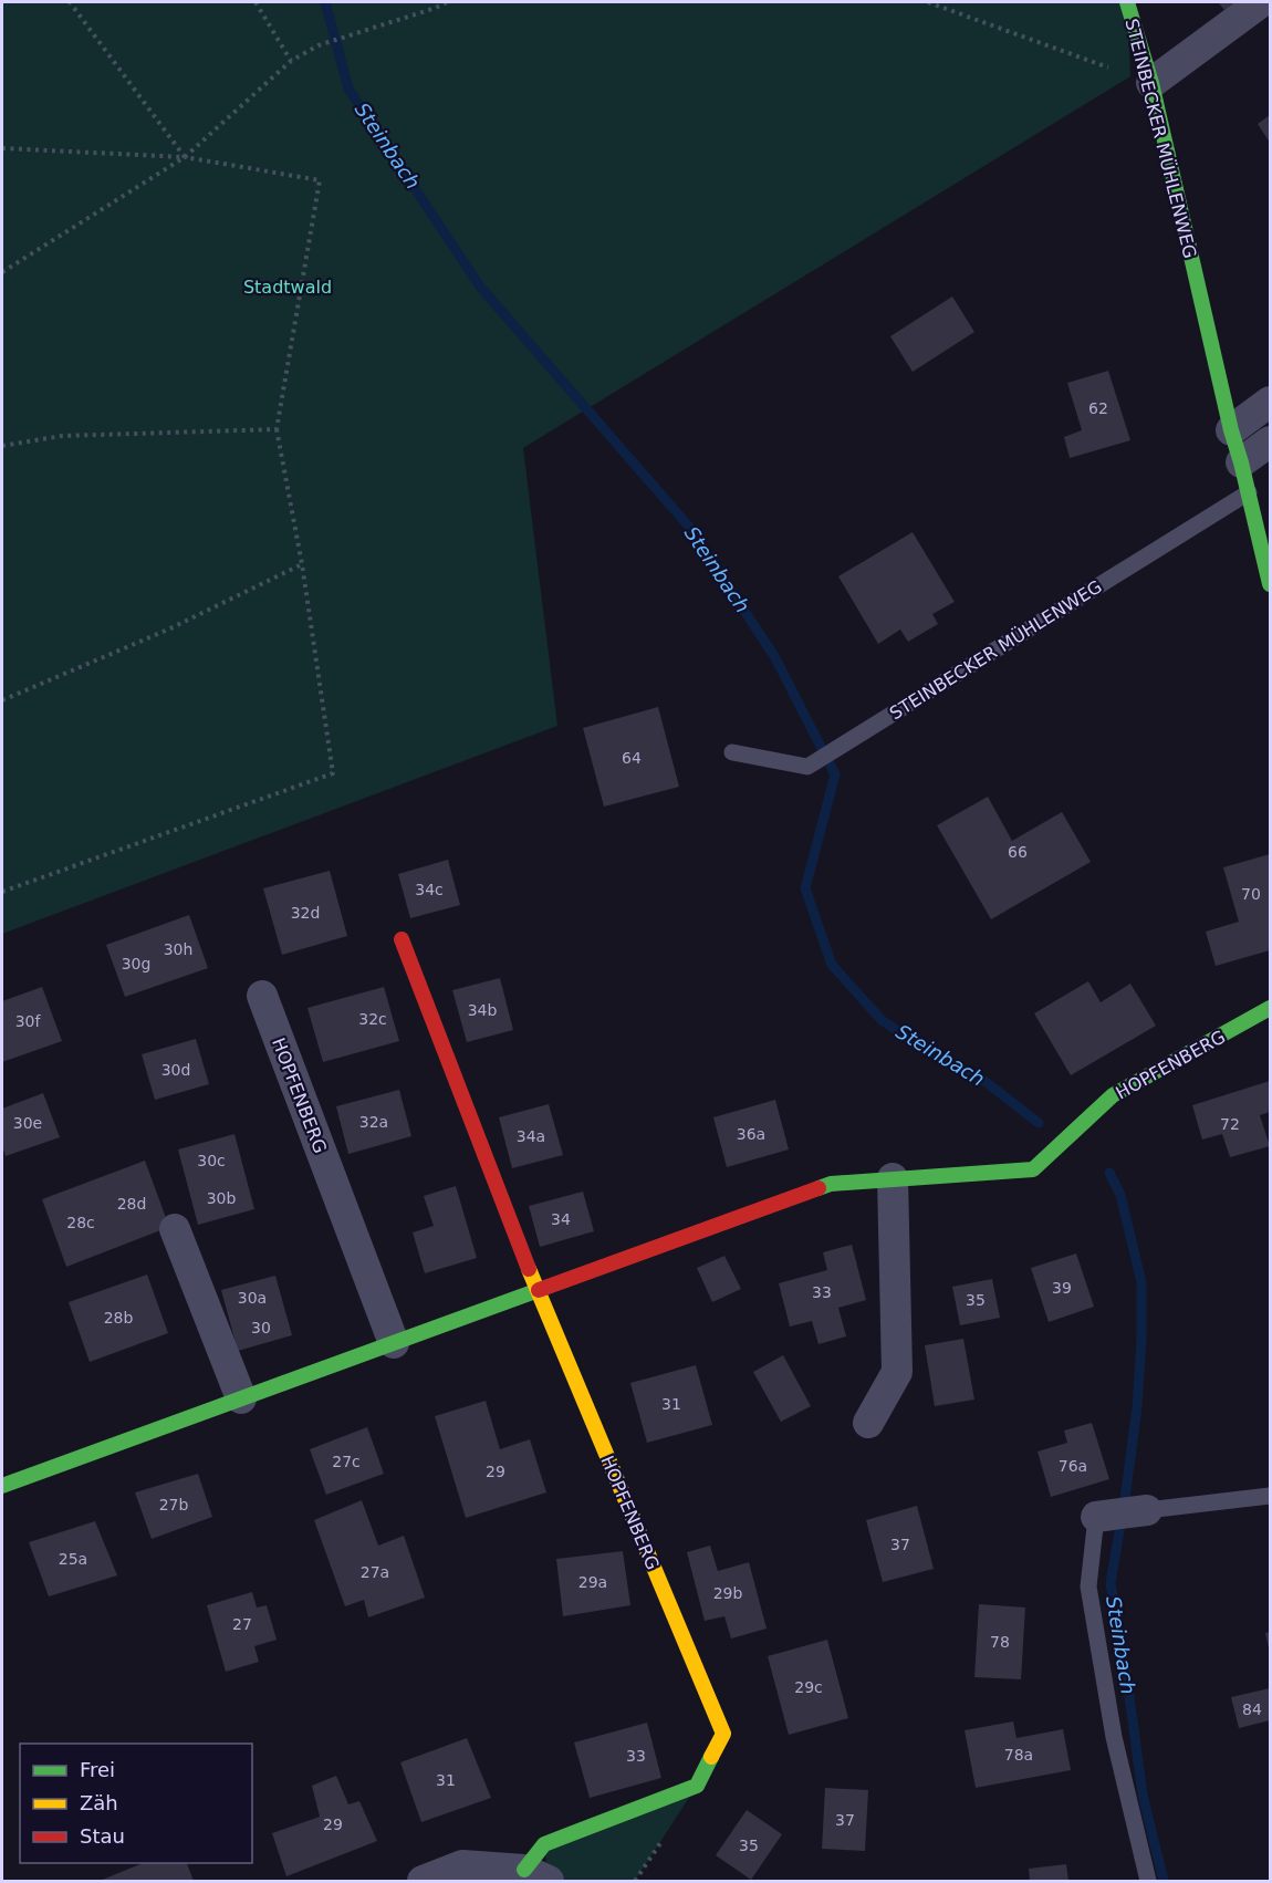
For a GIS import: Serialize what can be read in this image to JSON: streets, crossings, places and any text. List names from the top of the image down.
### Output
{
  "streets": {
    "street": ["STEINBECKER MÜHLENWEG", "HOPFENBERG"]
  },
  "water": ["Steinbach"],
  "parks": ["Stadtwald"],
  "house_numbers": [
    "62",
    "64",
    "66",
    "34c",
    "70",
    "32d",
    "30h",
    "30g",
    "34b",
    "32c",
    "30f",
    "30d",
    "32a",
    "30e",
    "72",
    "36a",
    "34a",
    "30c",
    "30b",
    "28d",
    "34",
    "28c",
    "39",
    "33",
    "30a",
    "35",
    "28b",
    "30",
    "31",
    "27c",
    "76a",
    "29",
    "27b",
    "37",
    "25a",
    "27a",
    "29a",
    "29b",
    "27",
    "78",
    "29c",
    "84",
    "78a",
    "33",
    "31",
    "37",
    "29",
    "35"
  ],
  "legend": ["Frei", "Zäh", "Stau"]
}
